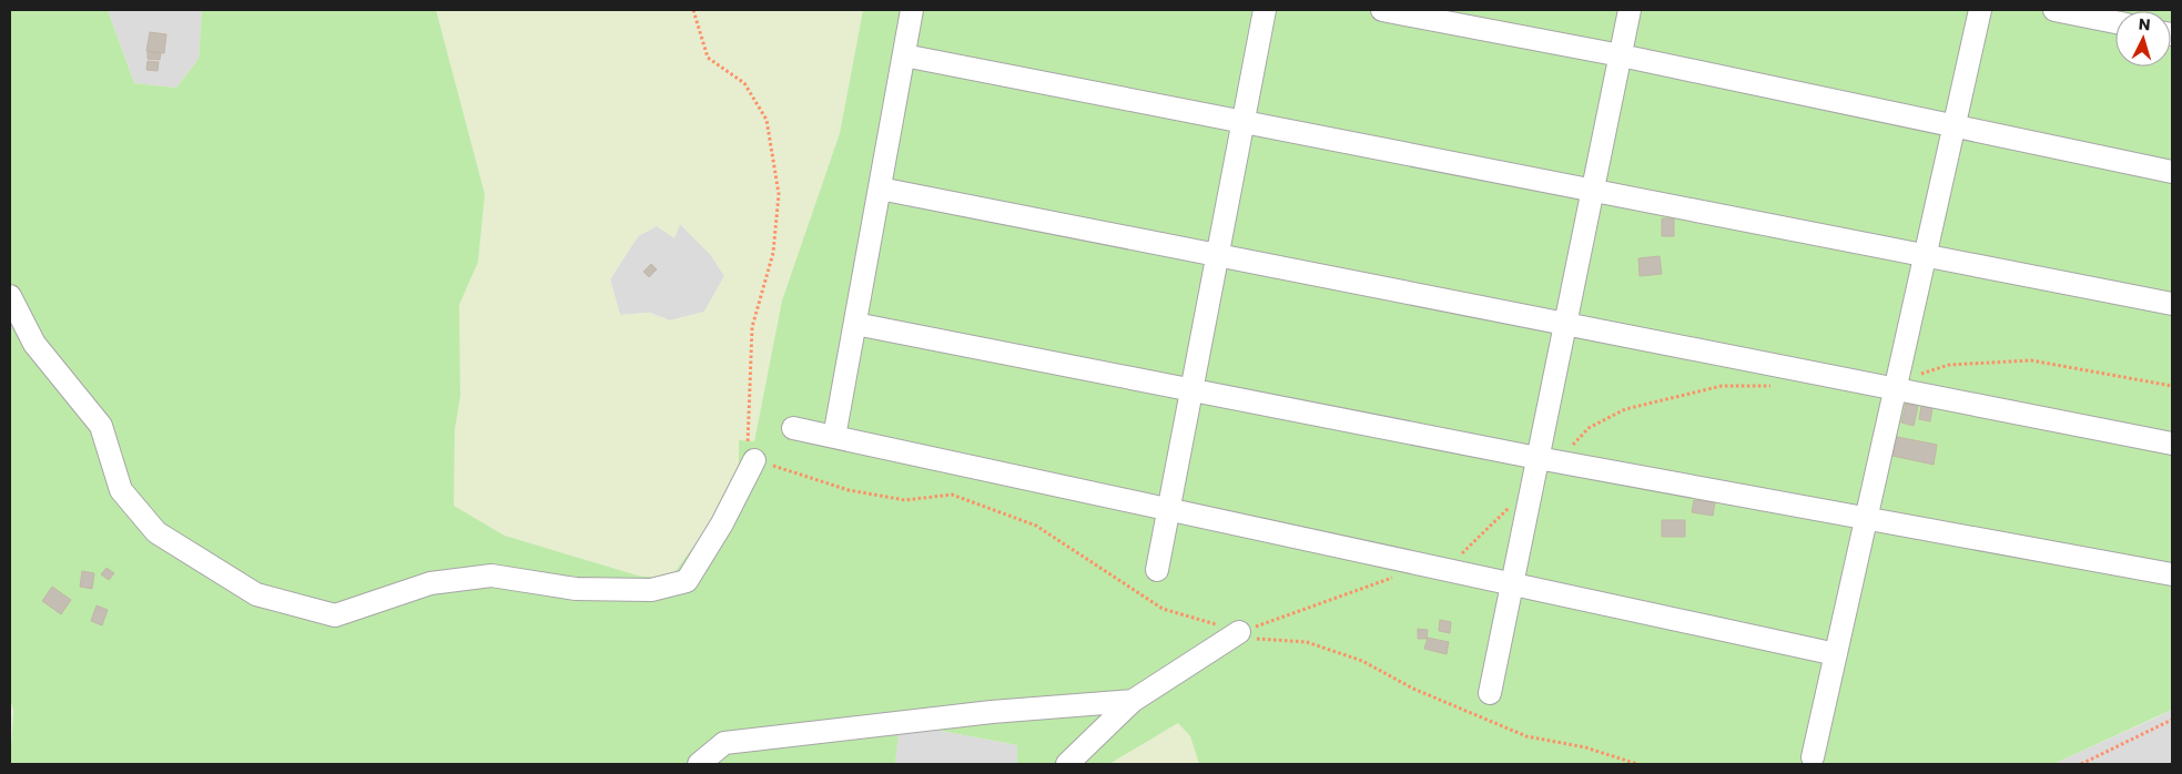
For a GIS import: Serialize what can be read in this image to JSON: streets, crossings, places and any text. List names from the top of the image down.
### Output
{
  "north": "top"
}
